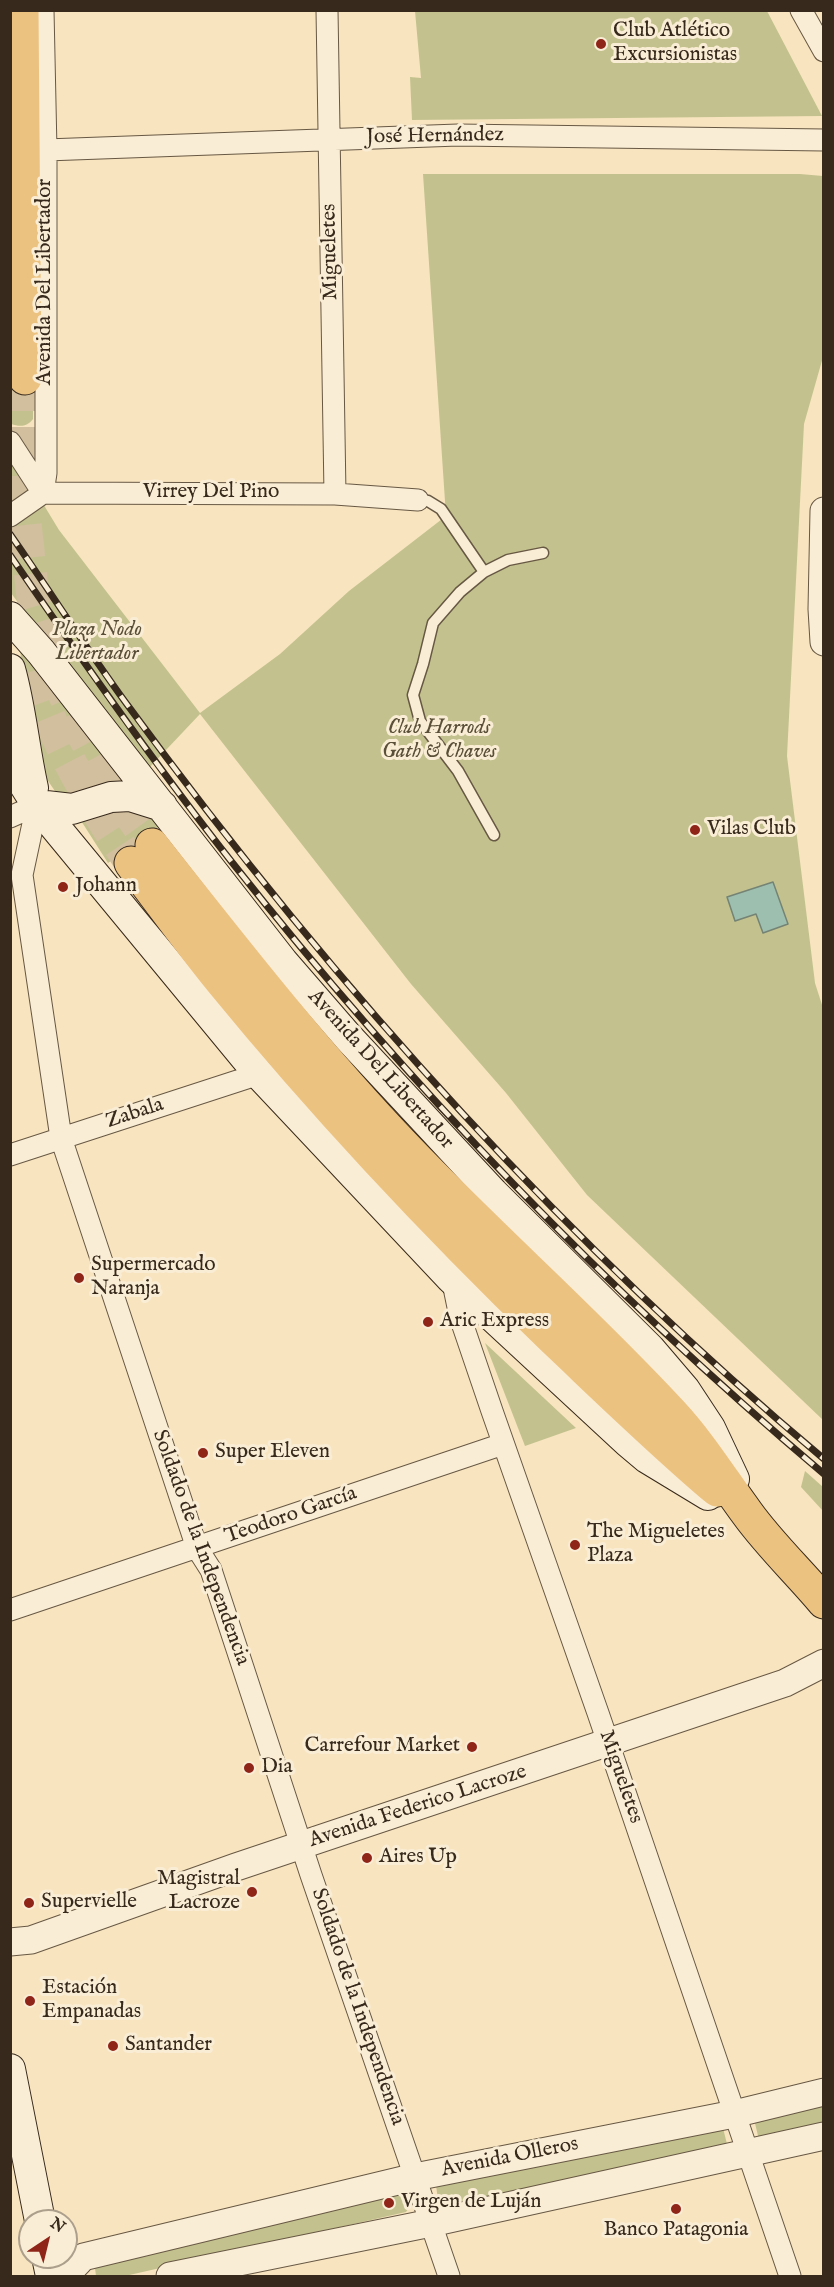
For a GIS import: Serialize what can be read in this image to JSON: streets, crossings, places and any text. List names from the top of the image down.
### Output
{
  "streets": {
    "main road": ["Avenida Del Libertador"],
    "street": [
      "José Hernández",
      "Migueletes",
      "Virrey Del Pino",
      "Zabala",
      "Teodoro García",
      "Soldado de la Independencia",
      "Avenida Federico Lacroze",
      "Avenida Olleros"
    ]
  },
  "crossings": [
    ["José Hernández", "Migueletes"],
    ["José Hernández", "Avenida Del Libertador"],
    ["Migueletes", "Avenida Del Libertador"],
    ["Migueletes", "Virrey Del Pino"],
    ["Migueletes", "Teodoro García"],
    ["Migueletes", "Avenida Federico Lacroze"],
    ["Migueletes", "Avenida Olleros"],
    ["Avenida Del Libertador", "Virrey Del Pino"],
    ["Avenida Del Libertador", "Zabala"],
    ["Avenida Del Libertador", "Soldado de la Independencia"],
    ["Zabala", "Soldado de la Independencia"],
    ["Teodoro García", "Soldado de la Independencia"],
    ["Soldado de la Independencia", "Avenida Federico Lacroze"],
    ["Soldado de la Independencia", "Avenida Olleros"]
  ],
  "parks": ["Plaza Nodo Libertador", "Club Harrods Gath & Chaves"],
  "places": [
    "Club Atlético Excursionistas",
    "Vilas Club",
    "Johann",
    "Supermercado Naranja",
    "Aric Express",
    "Super Eleven",
    "The Migueletes Plaza",
    "Carrefour Market",
    "Dia",
    "Aires Up",
    "Magistral Lacroze",
    "Supervielle",
    "Estación Empanadas",
    "Santander",
    "Virgen de Luján",
    "Banco Patagonia"
  ],
  "north": "top right"
}
